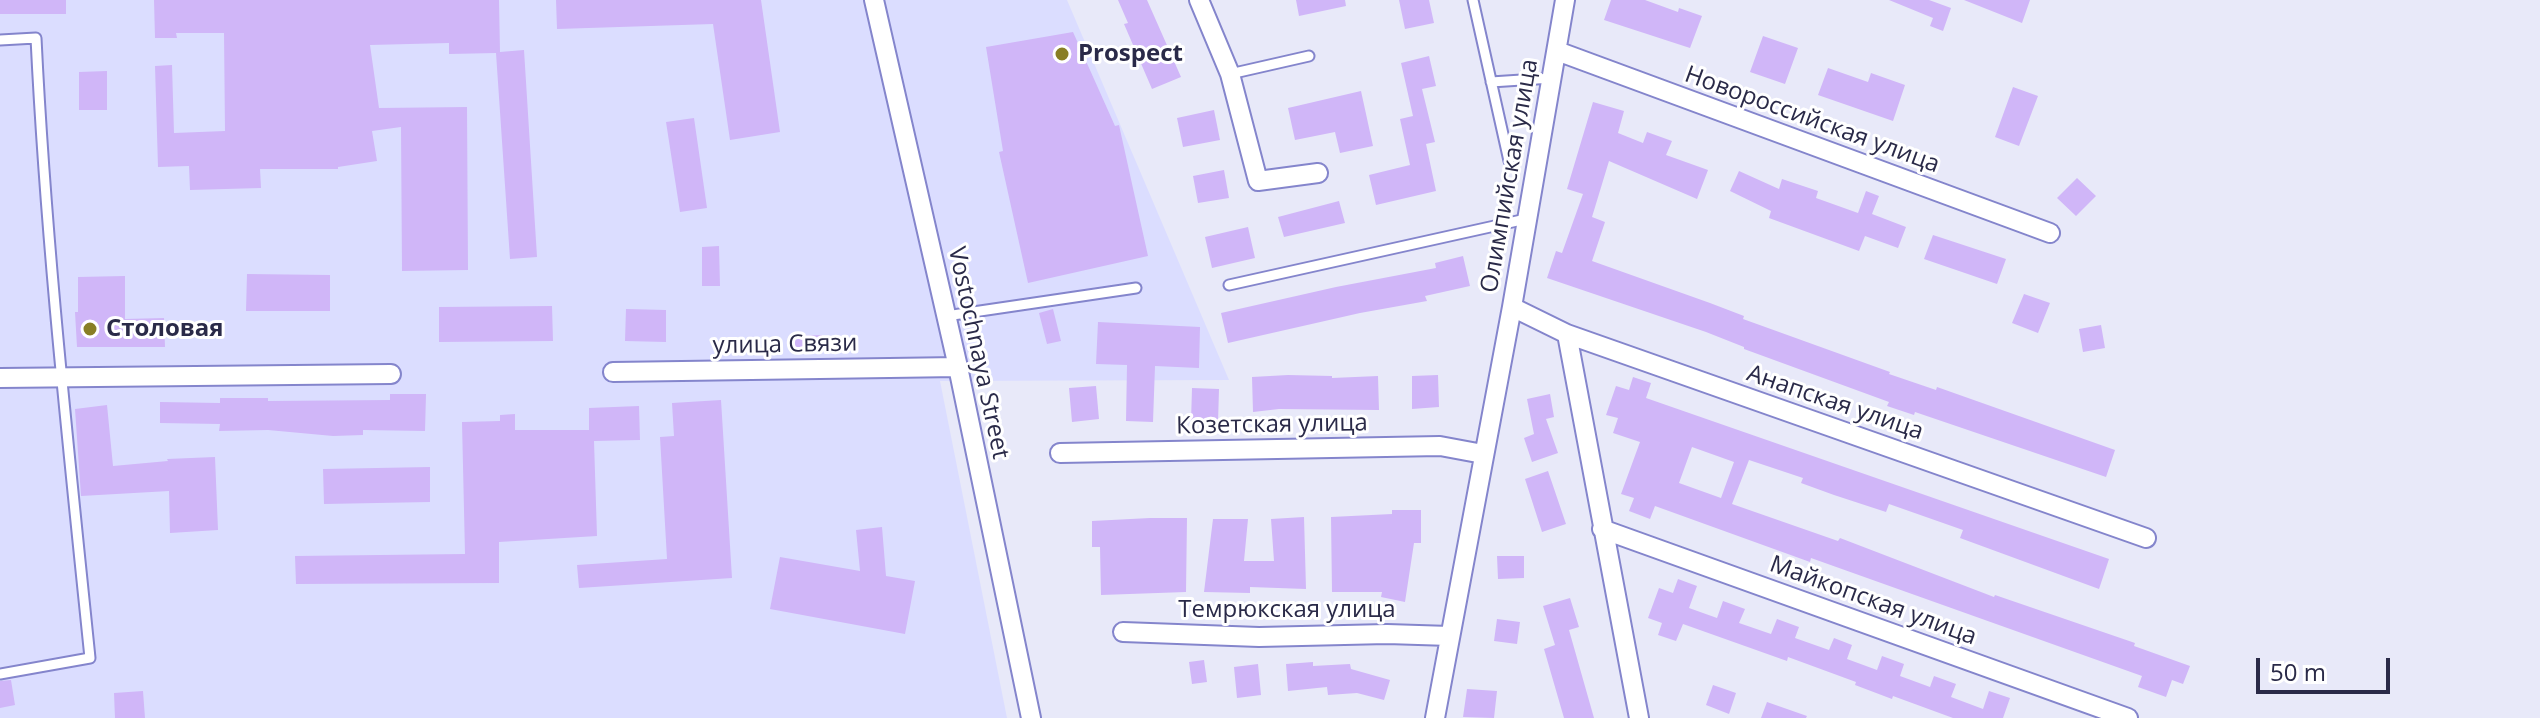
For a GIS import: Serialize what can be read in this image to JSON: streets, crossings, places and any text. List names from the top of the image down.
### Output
{
  "streets": {
    "street": [
      "Новороссийская улица",
      "Олимпийская улица",
      "улица Связи",
      "Vostochnaya Street",
      "Анапская улица",
      "Козетская улица",
      "Майкопская улица",
      "Темрюкская улица"
    ]
  },
  "crossings": [
    ["Новороссийская улица", "Олимпийская улица"],
    ["Олимпийская улица", "Анапская улица"],
    ["Олимпийская улица", "Козетская улица"],
    ["Олимпийская улица", "Темрюкская улица"],
    ["улица Связи", "Vostochnaya Street"]
  ],
  "places": ["Prospect", "Столовая"],
  "scale_bar": "50 m"
}
